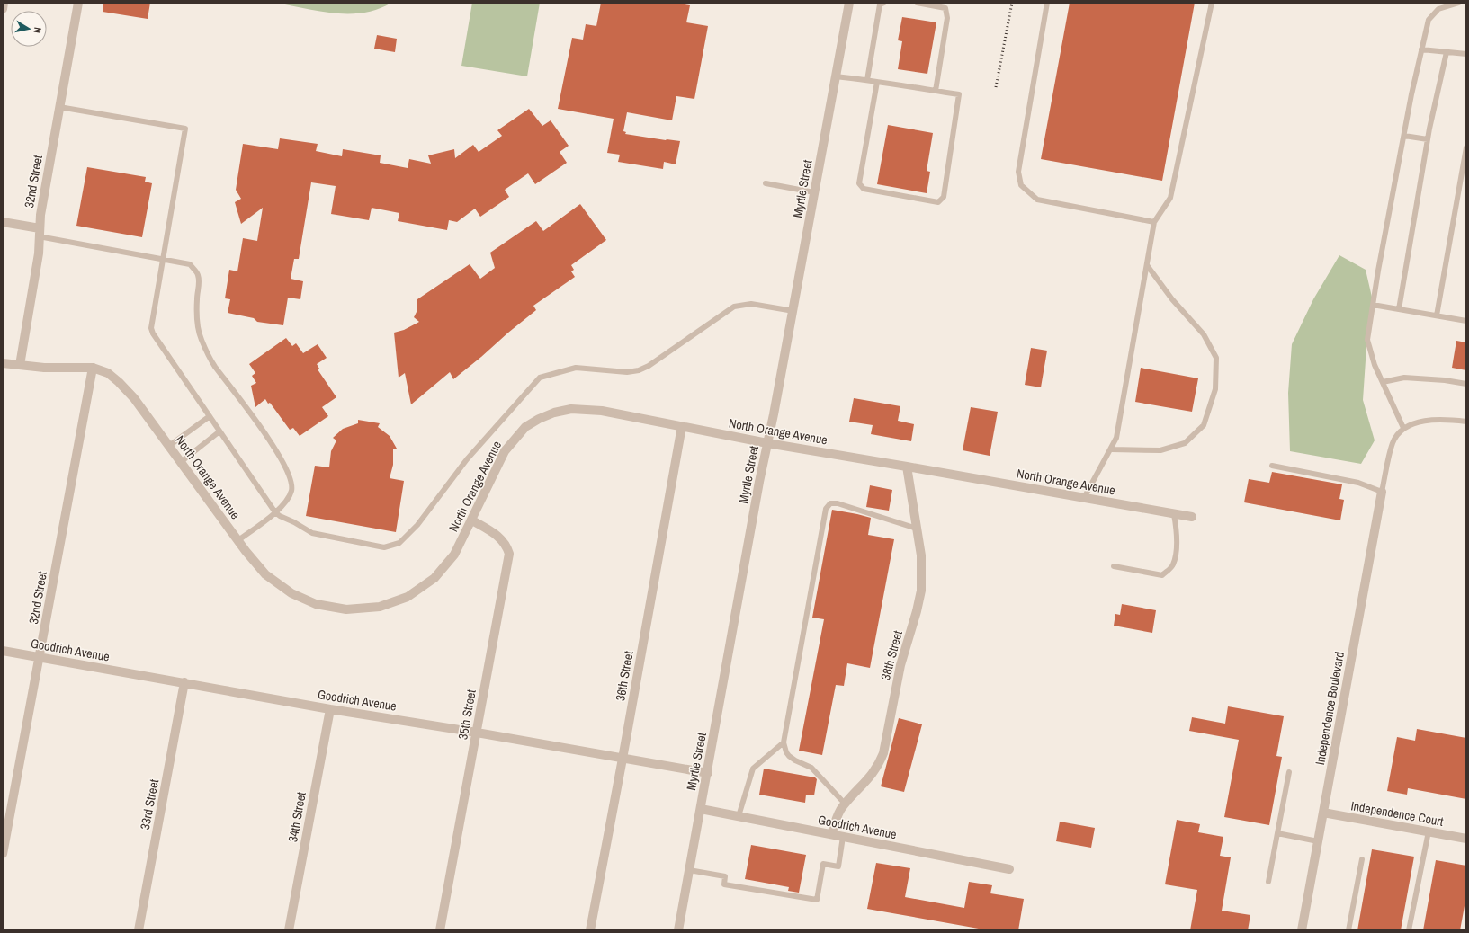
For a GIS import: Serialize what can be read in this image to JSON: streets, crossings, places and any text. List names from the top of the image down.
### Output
{
  "streets": {
    "street": [
      "32nd Street",
      "Myrtle Street",
      "North Orange Avenue",
      "Goodrich Avenue",
      "38th Street",
      "36th Street",
      "Independence Boulevard",
      "35th Street",
      "33rd Street",
      "Independence Court",
      "34th Street"
    ]
  },
  "crossings": [
    ["32nd Street", "North Orange Avenue"],
    ["32nd Street", "Goodrich Avenue"],
    ["Myrtle Street", "North Orange Avenue"],
    ["Myrtle Street", "Goodrich Avenue"],
    ["North Orange Avenue", "38th Street"],
    ["North Orange Avenue", "36th Street"],
    ["North Orange Avenue", "35th Street"],
    ["Goodrich Avenue", "38th Street"],
    ["Goodrich Avenue", "36th Street"],
    ["Goodrich Avenue", "35th Street"],
    ["Goodrich Avenue", "33rd Street"],
    ["Goodrich Avenue", "34th Street"],
    ["Independence Boulevard", "Independence Court"]
  ],
  "north": "right"
}
